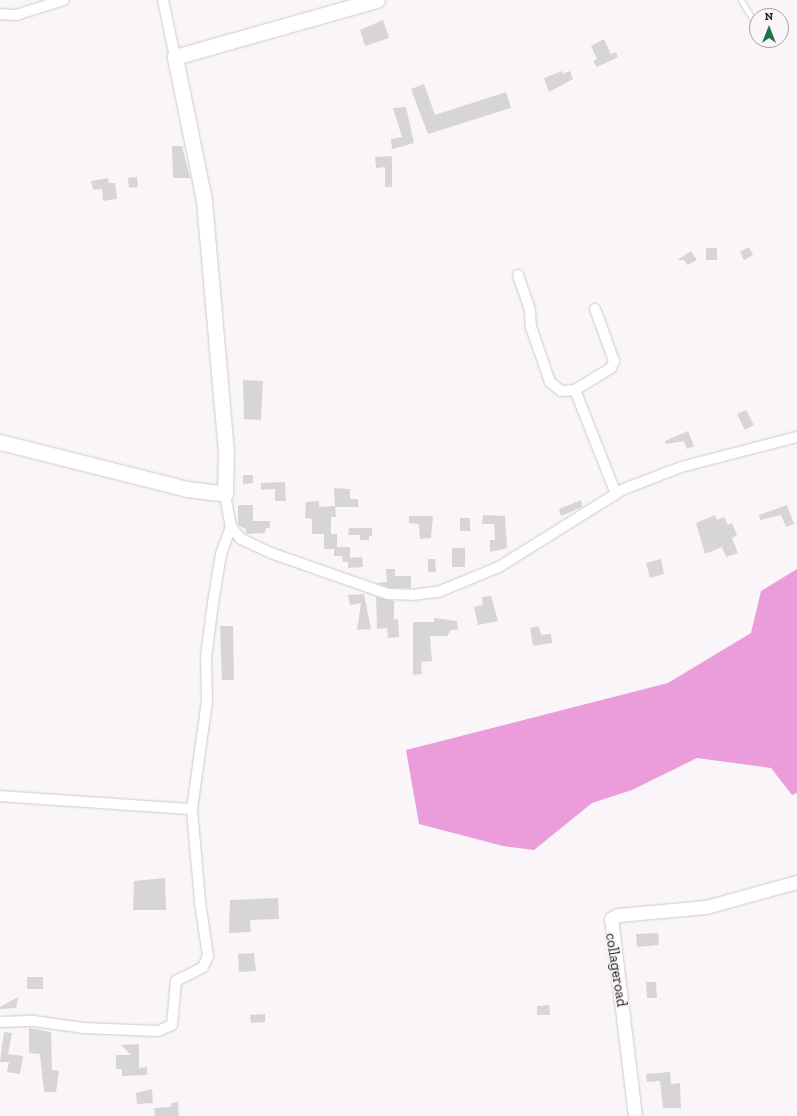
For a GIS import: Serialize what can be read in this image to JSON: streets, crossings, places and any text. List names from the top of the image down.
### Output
{
  "streets": {
    "street": ["collageroad"]
  },
  "north": "top"
}
